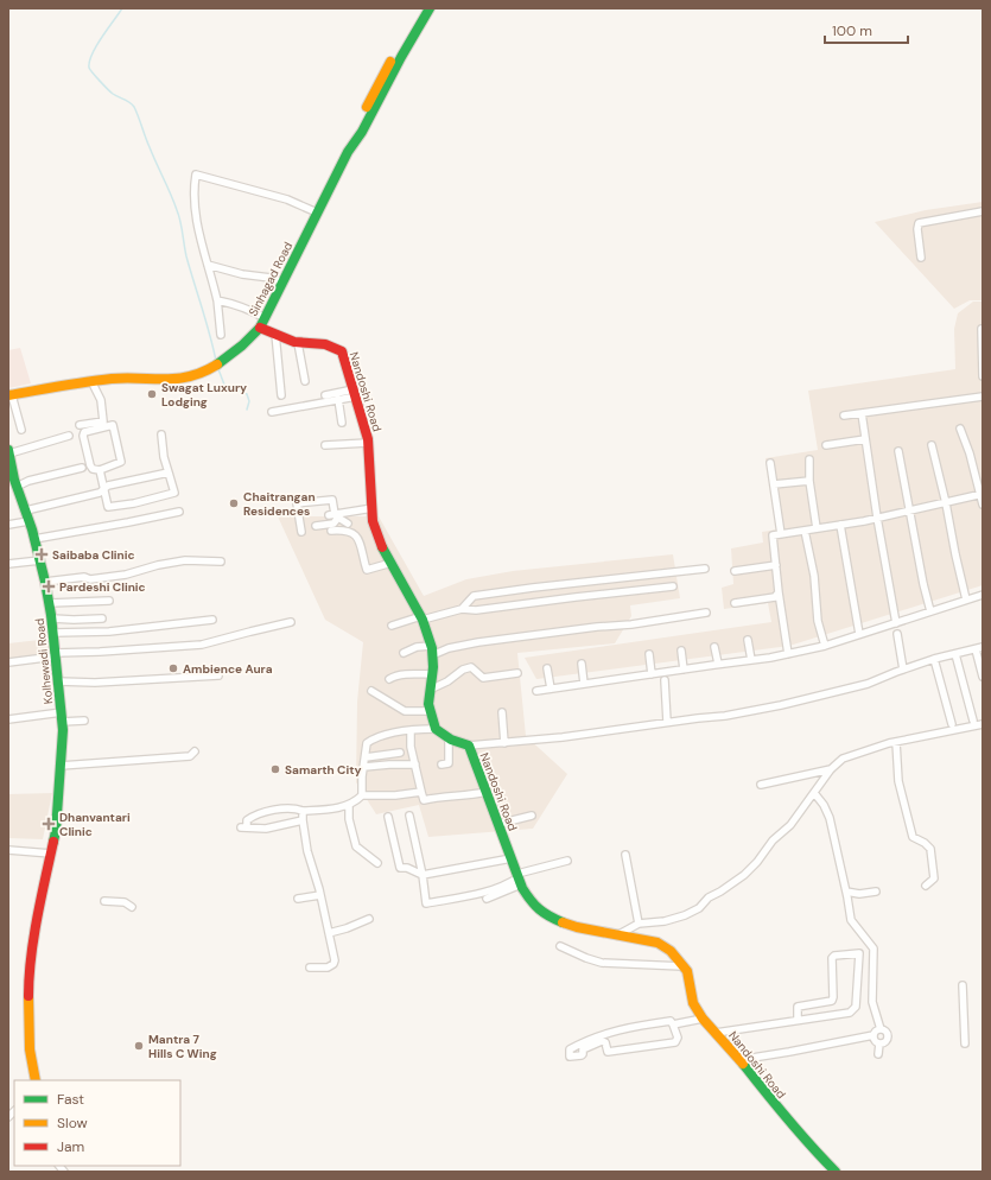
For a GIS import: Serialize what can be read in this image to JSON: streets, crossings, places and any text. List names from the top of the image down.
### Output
{
  "streets": {
    "street": ["Sinhagad Road", "Nandoshi Road", "Kolhewadi Road"]
  },
  "crossings": [
    ["Sinhagad Road", "Nandoshi Road"]
  ],
  "places": {
    "other": [
      "Swagat Luxury Lodging",
      "Chaitrangan Residences",
      "Ambience Aura",
      "Samarth City",
      "Mantra 7 Hills C Wing"
    ],
    "health": ["Saibaba Clinic", "Pardeshi Clinic", "Dhanvantari Clinic"]
  },
  "legend": ["Fast", "Slow", "Jam"],
  "scale_bar": "100 m"
}
